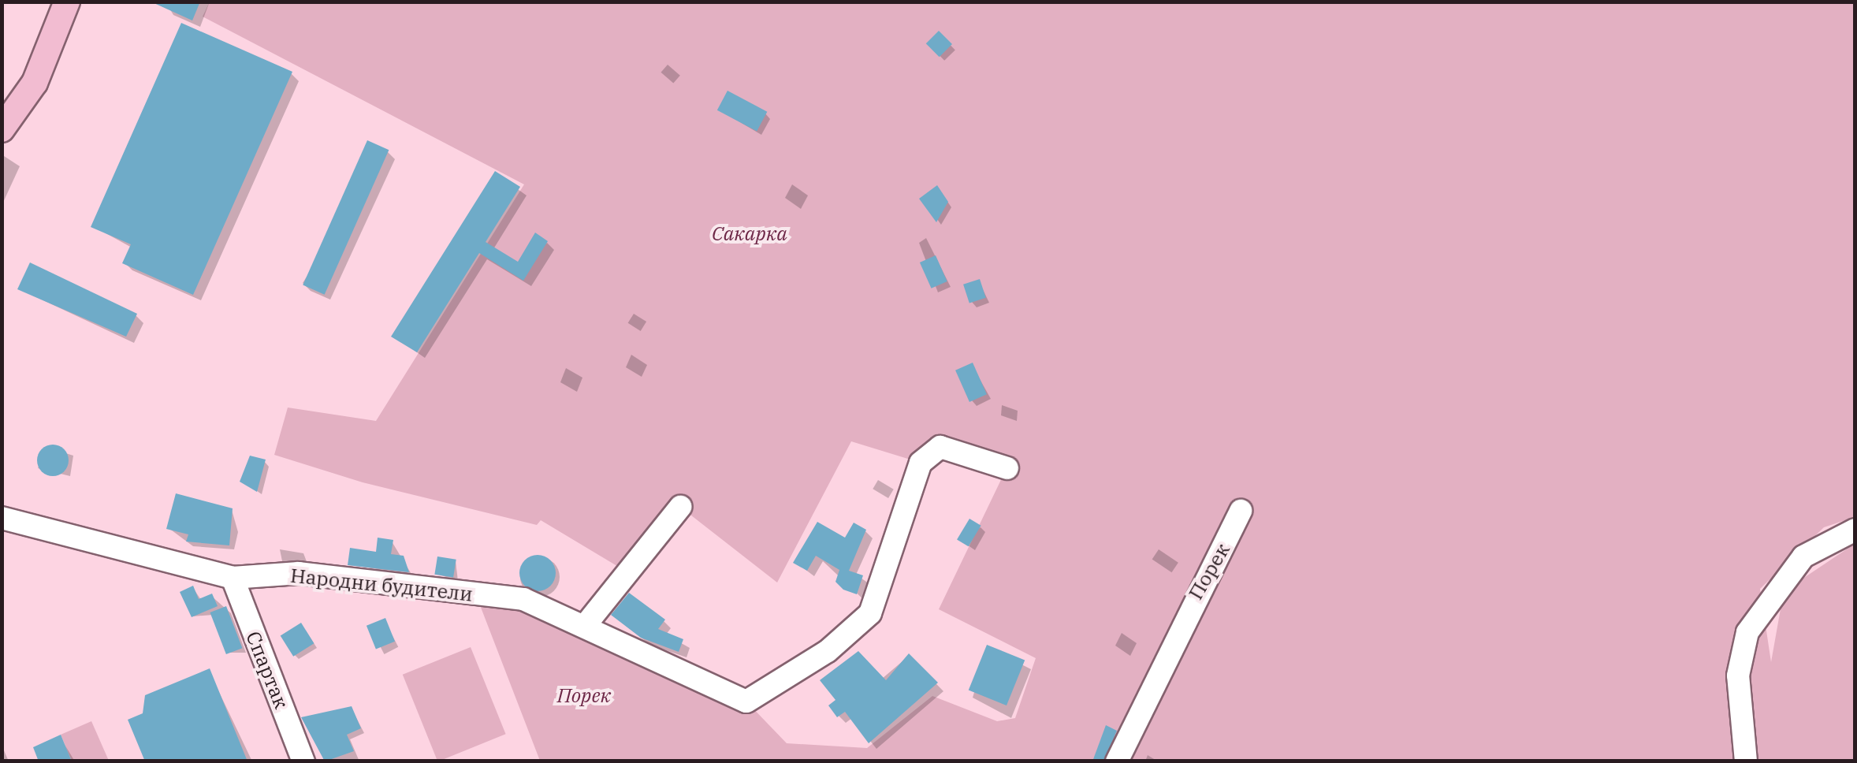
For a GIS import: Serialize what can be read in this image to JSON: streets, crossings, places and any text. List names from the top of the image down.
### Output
{
  "streets": {
    "street": ["Порек", "Народни будители", "Спартак"]
  },
  "crossings": [
    ["Народни будители", "Спартак"]
  ],
  "parks": ["Сакарка", "Порек"]
}
